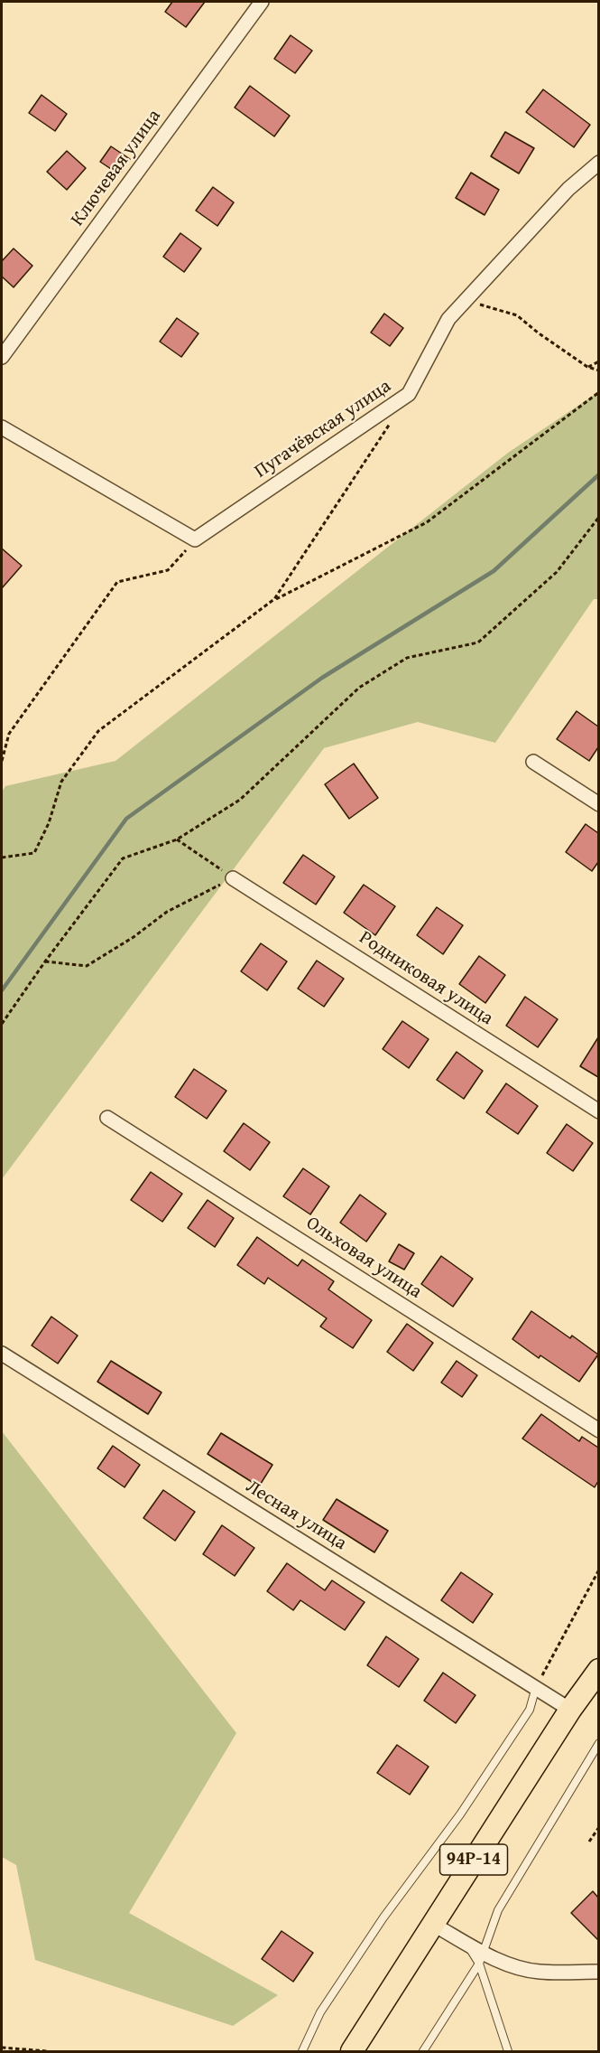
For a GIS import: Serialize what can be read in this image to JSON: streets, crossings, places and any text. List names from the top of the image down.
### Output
{
  "streets": {
    "main road": ["94Р-14"],
    "street": [
      "Ключевая улица",
      "Пугачёвская улица",
      "Родниковая улица",
      "Ольховая улица",
      "Лесная улица"
    ]
  },
  "crossings": [
    ["Лесная улица", "94Р-14"]
  ]
}
